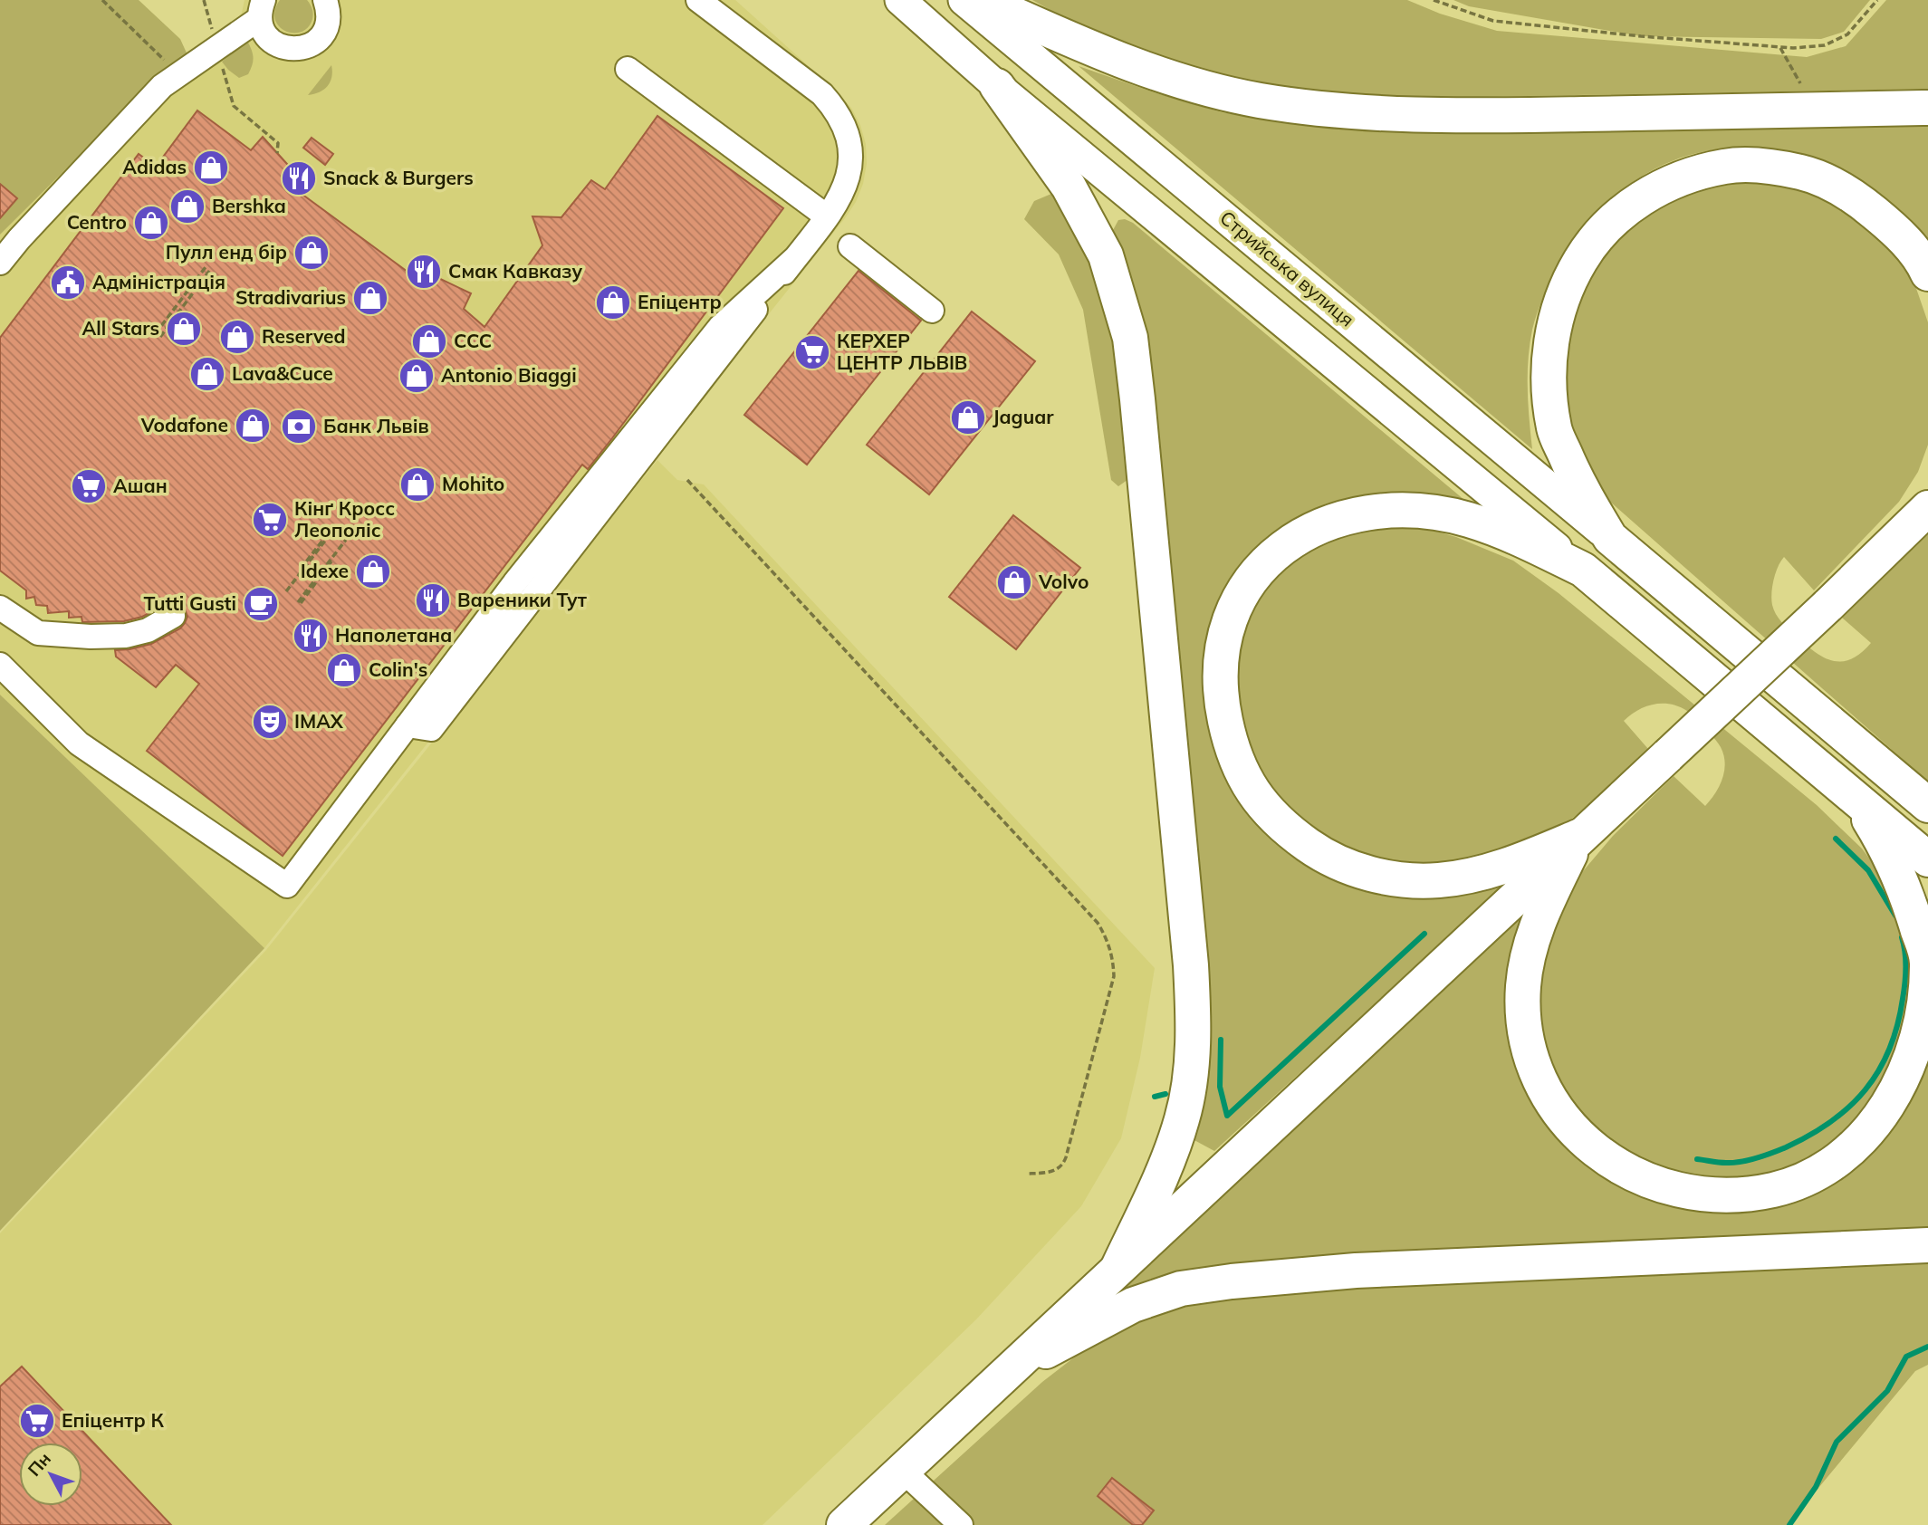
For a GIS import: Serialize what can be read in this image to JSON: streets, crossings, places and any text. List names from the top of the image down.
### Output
{
  "streets": {
    "main road": ["Стрийська вулиця"]
  },
  "places": {
    "shop": [
      "Adidas",
      "Bershka",
      "Centro",
      "Пулл енд бір",
      "Stradivarius",
      "Епіцентр",
      "All Stars",
      "Reserved",
      "CCC",
      "Lava&Cuce",
      "Antonio Biaggi",
      "Jaguar",
      "Vodafone",
      "Mohito",
      "Idexe",
      "Volvo",
      "Colin's"
    ],
    "restaurant": [
      "Snack & Burgers",
      "Смак Кавказу",
      "Вареники Тут",
      "Наполетана"
    ],
    "public building": ["Адміністрація"],
    "supermarket": [
      "КЕРХЕР ЦЕНТР ЛЬВІВ",
      "Ашан",
      "Кінґ Кросс Леополіс",
      "Епіцентр К"
    ],
    "bank": ["Банк Львів"],
    "cafe": ["Tutti Gusti"],
    "theatre": ["IMAX"]
  },
  "north": "top left"
}
